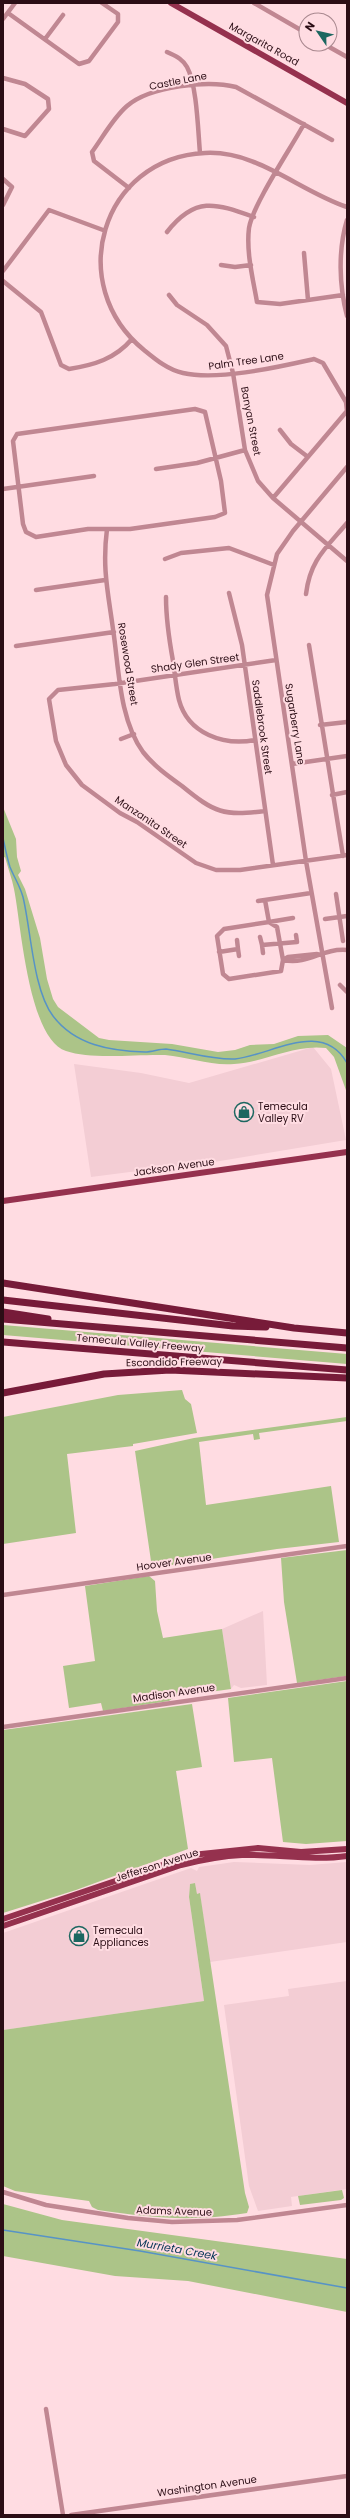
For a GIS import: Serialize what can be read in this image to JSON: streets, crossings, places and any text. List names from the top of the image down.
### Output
{
  "streets": {
    "highway": ["Temecula Valley Freeway", "Escondido Freeway"],
    "main road": ["Margarita Road", "Jackson Avenue", "Jefferson Avenue"],
    "street": [
      "Castle Lane",
      "Palm Tree Lane",
      "Banyan Street",
      "Shady Glen Street",
      "Rosewood Street",
      "Sugarberry Lane",
      "Saddlebrook Street",
      "Manzanita Street",
      "Hoover Avenue",
      "Madison Avenue",
      "Adams Avenue",
      "Washington Avenue"
    ]
  },
  "crossings": [
    ["Castle Lane", "Palm Tree Lane"],
    ["Palm Tree Lane", "Banyan Street"],
    ["Banyan Street", "Sugarberry Lane"],
    ["Shady Glen Street", "Rosewood Street"],
    ["Shady Glen Street", "Sugarberry Lane"],
    ["Shady Glen Street", "Saddlebrook Street"],
    ["Shady Glen Street", "Manzanita Street"],
    ["Rosewood Street", "Saddlebrook Street"],
    ["Sugarberry Lane", "Manzanita Street"],
    ["Saddlebrook Street", "Manzanita Street"]
  ],
  "water": ["Murrieta Creek"],
  "places": {
    "shop": ["Temecula Valley RV", "Temecula Appliances"]
  },
  "north": "top left"
}
